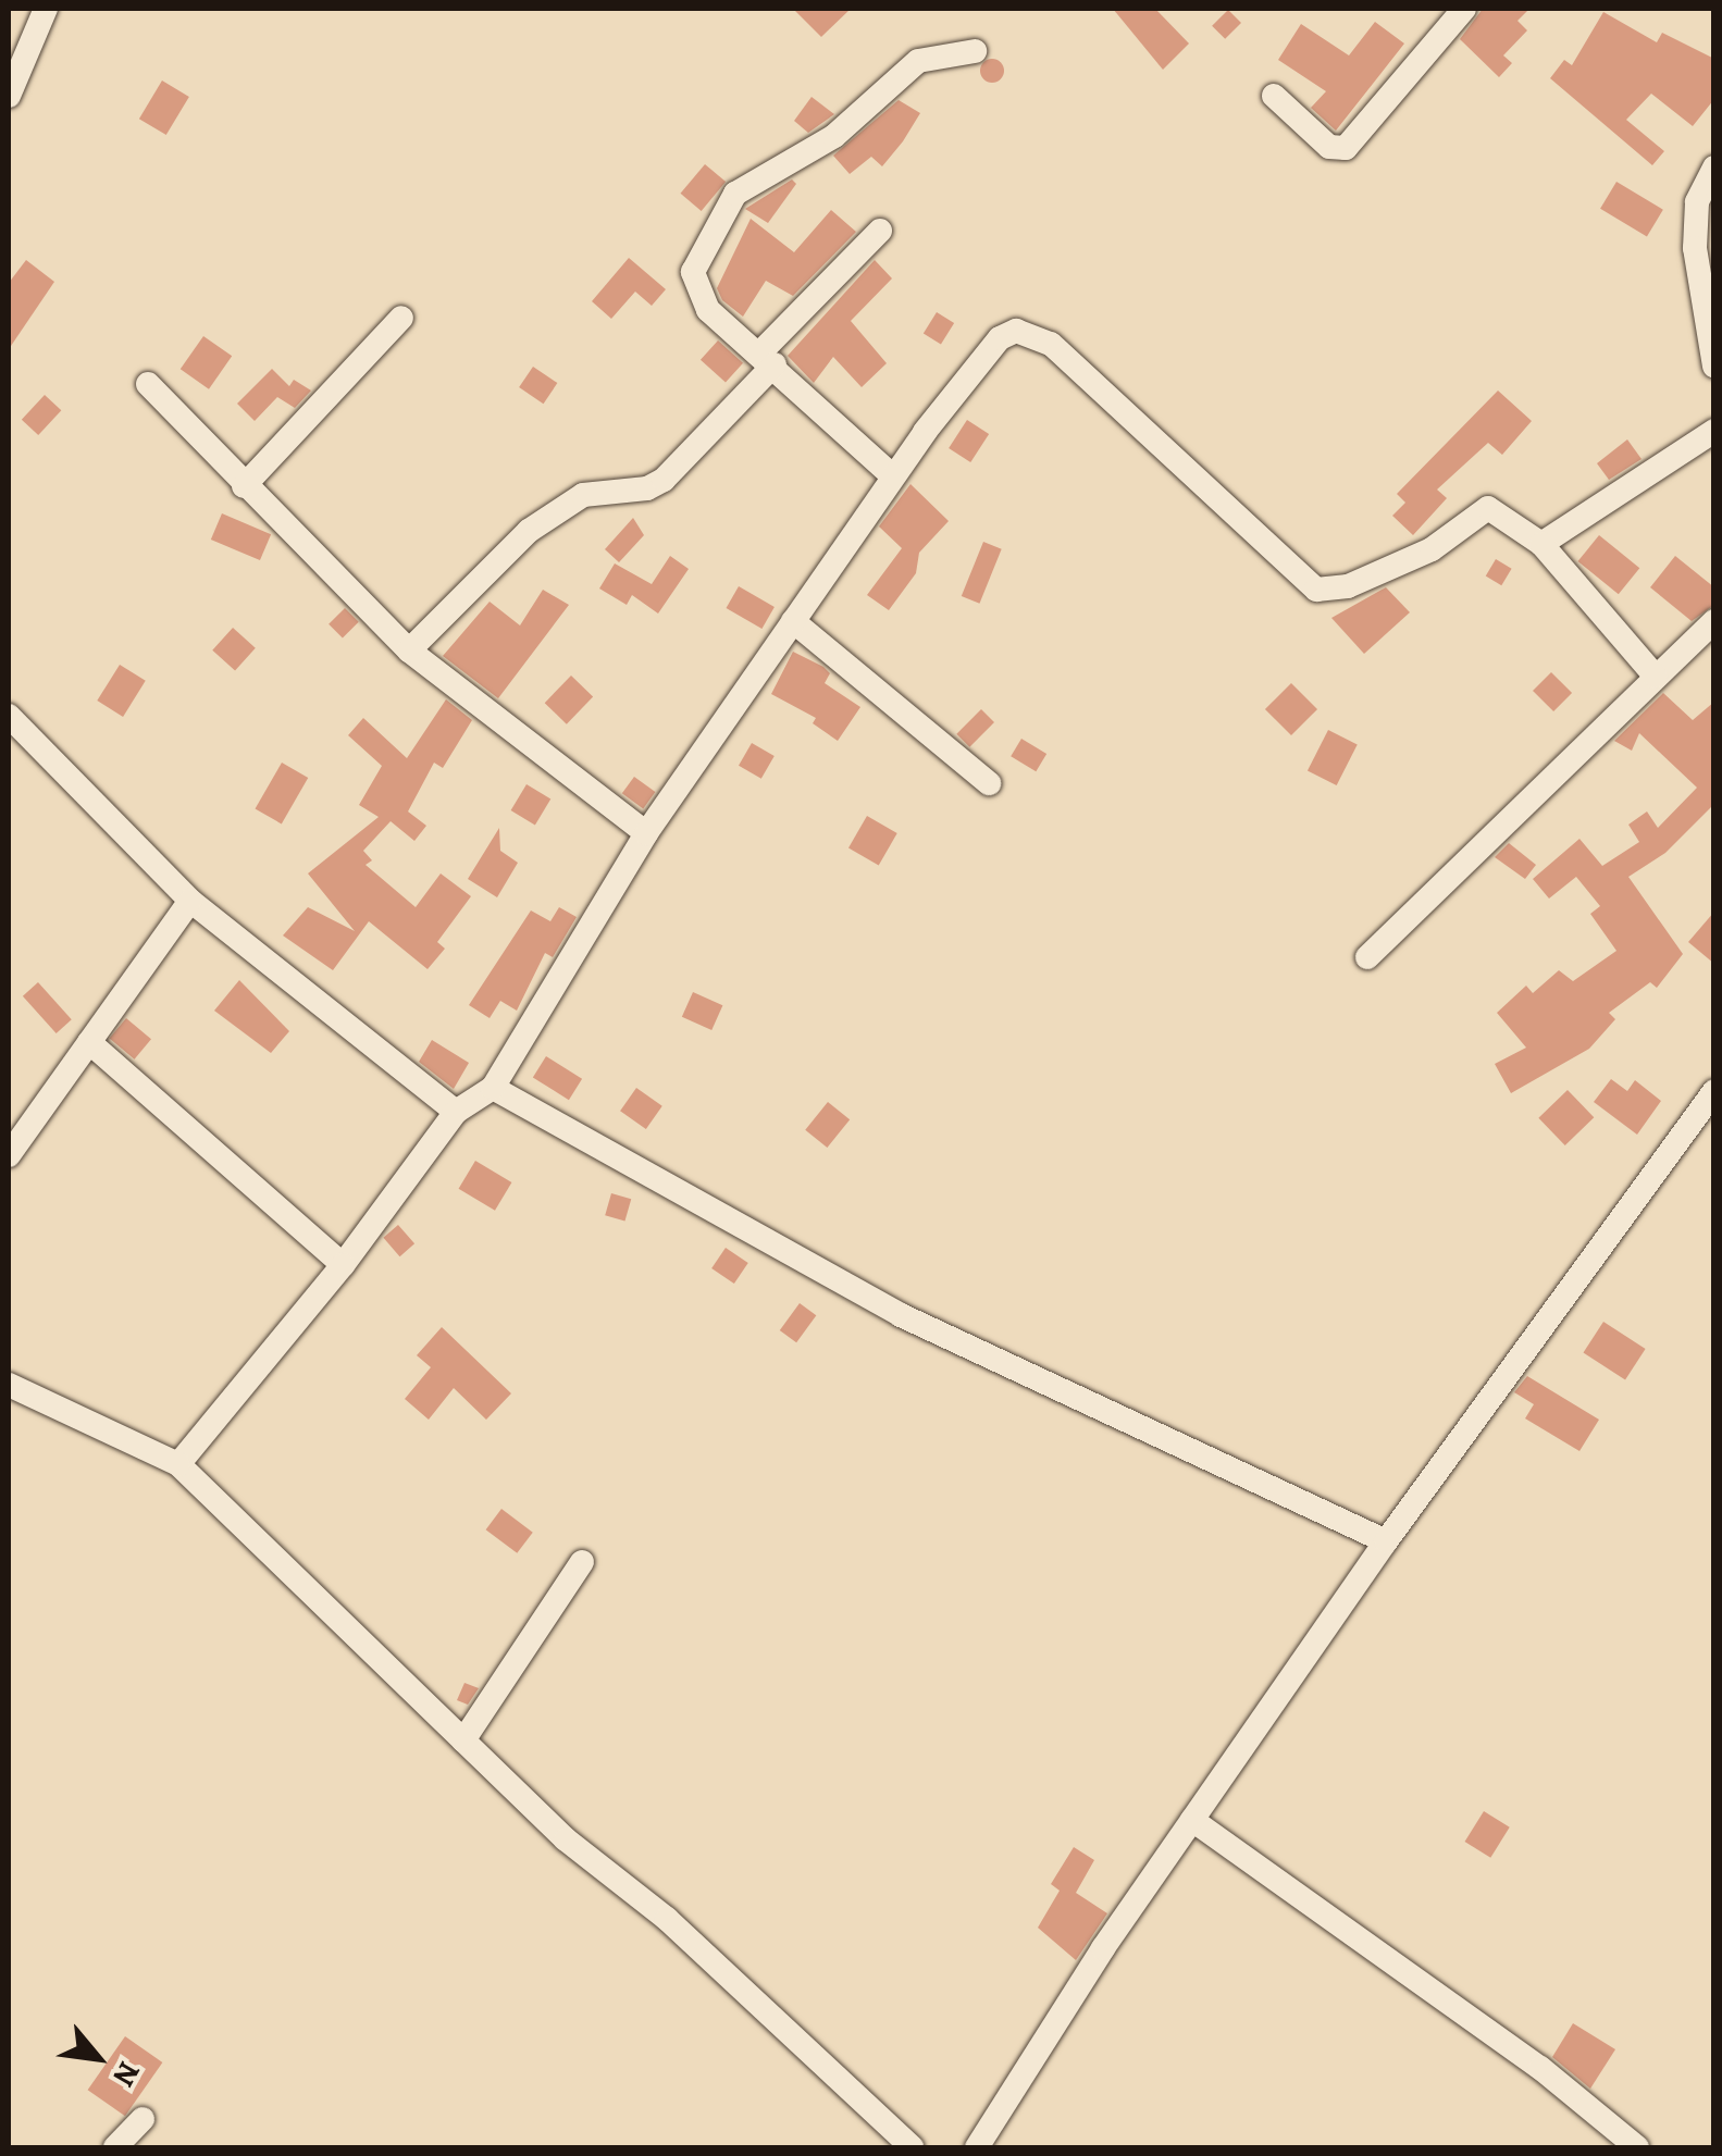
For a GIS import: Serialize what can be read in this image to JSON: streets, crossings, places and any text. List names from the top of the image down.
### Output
{
  "north": "bottom right"
}
